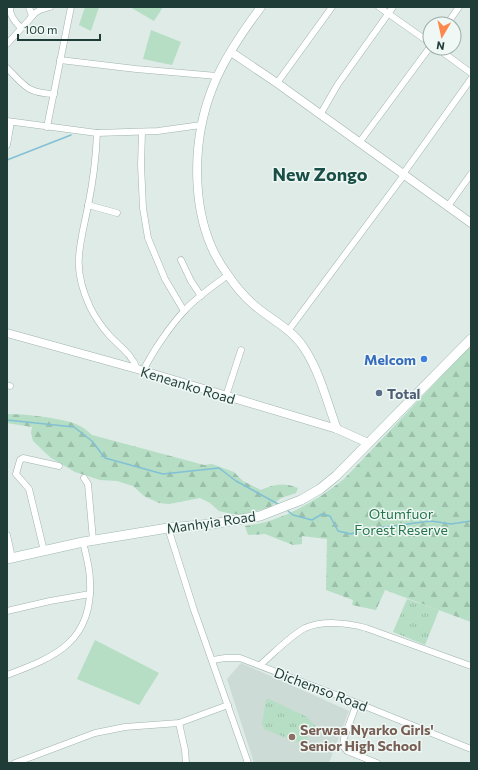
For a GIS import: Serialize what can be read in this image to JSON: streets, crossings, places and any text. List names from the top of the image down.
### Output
{
  "streets": {
    "main road": ["Manhyia Road"],
    "street": ["Keneanko Road", "Dichemso Road"]
  },
  "crossings": [
    ["Keneanko Road", "Manhyia Road"]
  ],
  "districts": ["New Zongo"],
  "parks": ["Otumfuor Forest Reserve"],
  "places": ["Melcom", "Total", "Serwaa Nyarko Girls' Senior High School"],
  "scale_bar": "100 m",
  "north": "bottom"
}
